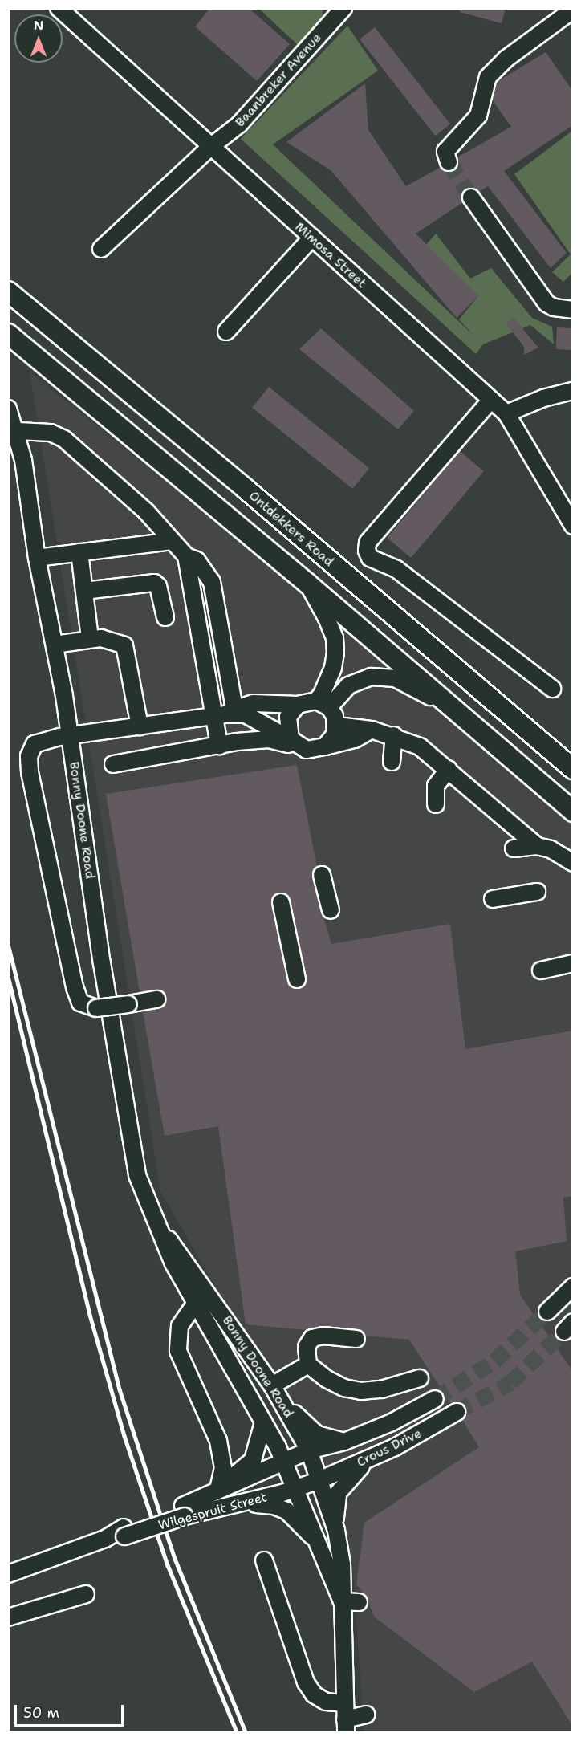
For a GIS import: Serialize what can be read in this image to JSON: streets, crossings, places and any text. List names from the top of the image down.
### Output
{
  "streets": {
    "main road": ["Ontdekkers Road"],
    "street": [
      "Baanbreker Avenue",
      "Mimosa Street",
      "Bonny Doone Road",
      "Crous Drive",
      "Wilgespruit Street"
    ]
  },
  "crossings": [
    ["Baanbreker Avenue", "Mimosa Street"],
    ["Bonny Doone Road", "Crous Drive"],
    ["Bonny Doone Road", "Wilgespruit Street"],
    ["Crous Drive", "Wilgespruit Street"]
  ],
  "scale_bar": "50 m",
  "north": "top"
}
